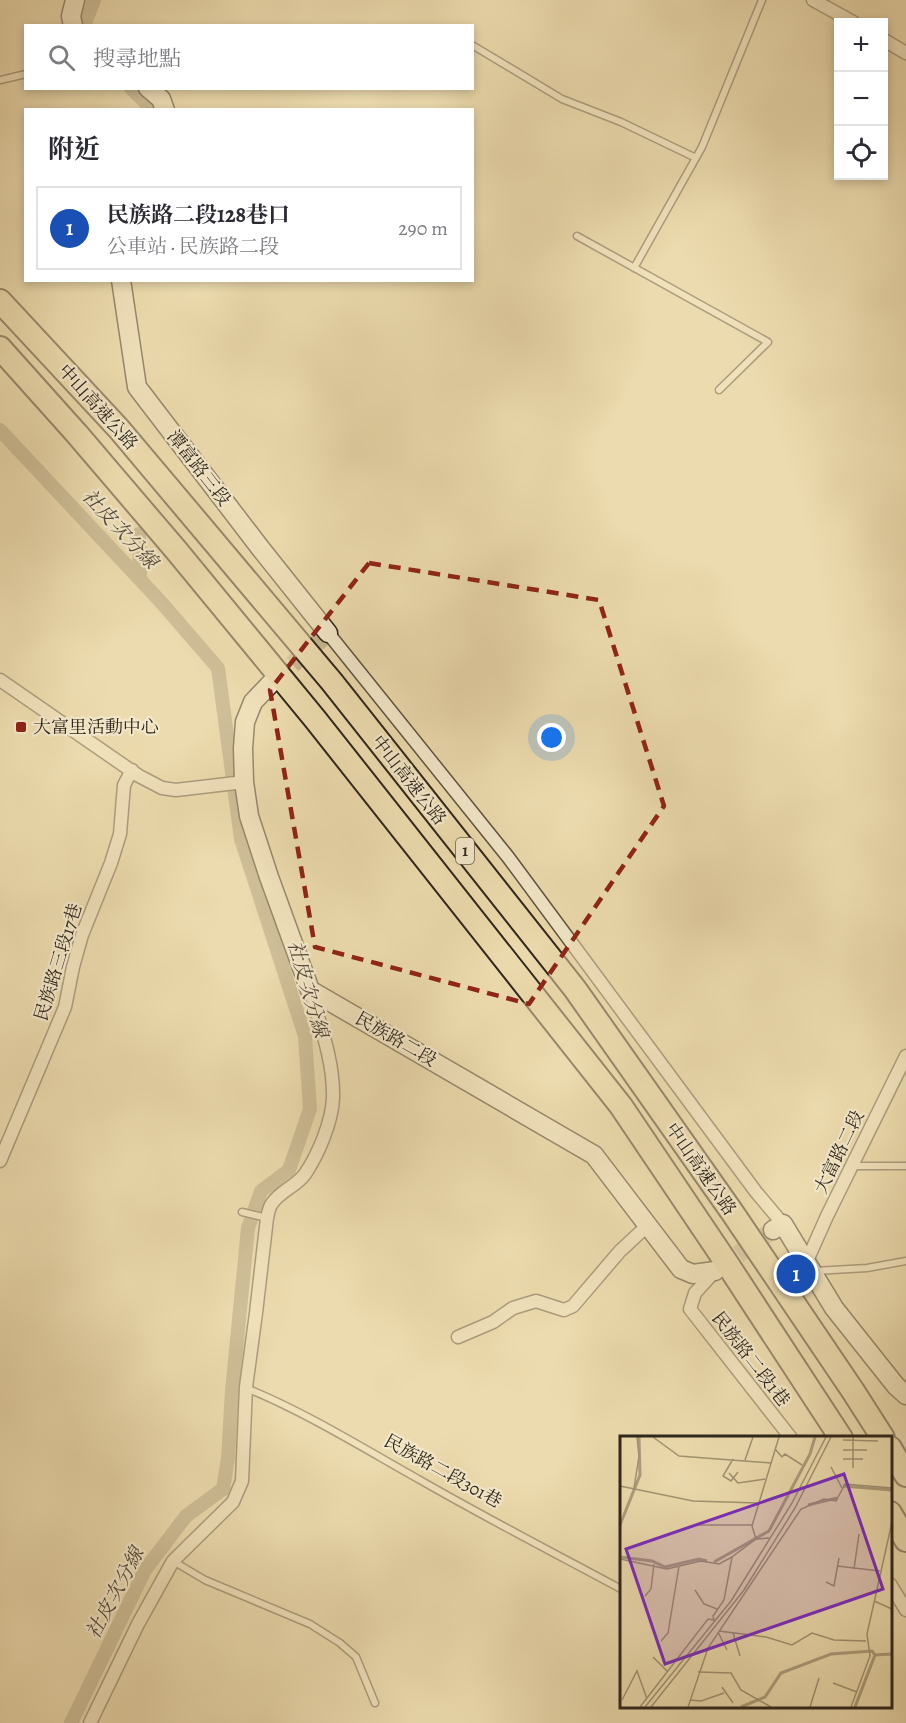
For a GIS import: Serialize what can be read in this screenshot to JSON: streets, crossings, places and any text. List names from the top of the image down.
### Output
{
  "streets": {
    "highway": ["中山高速公路", "1"],
    "street": [
      "潭富路三段",
      "民族路三段17巷",
      "民族路二段",
      "大富路二段",
      "民族路二段1巷"
    ],
    "lane": ["民族路二段301巷"]
  },
  "water": ["社皮次分線"],
  "places": {
    "transit": ["大富里活動中心"]
  },
  "page": {
    "map_buttons": ["+", "−"],
    "search": "搜尋地點",
    "heading": "附近",
    "list": [
      {
        "mark": "1",
        "name": "民族路二段128巷口",
        "note": "公車站 · 民族路二段",
        "value": "290 m"
      }
    ],
    "pins": "1"
  }
}
